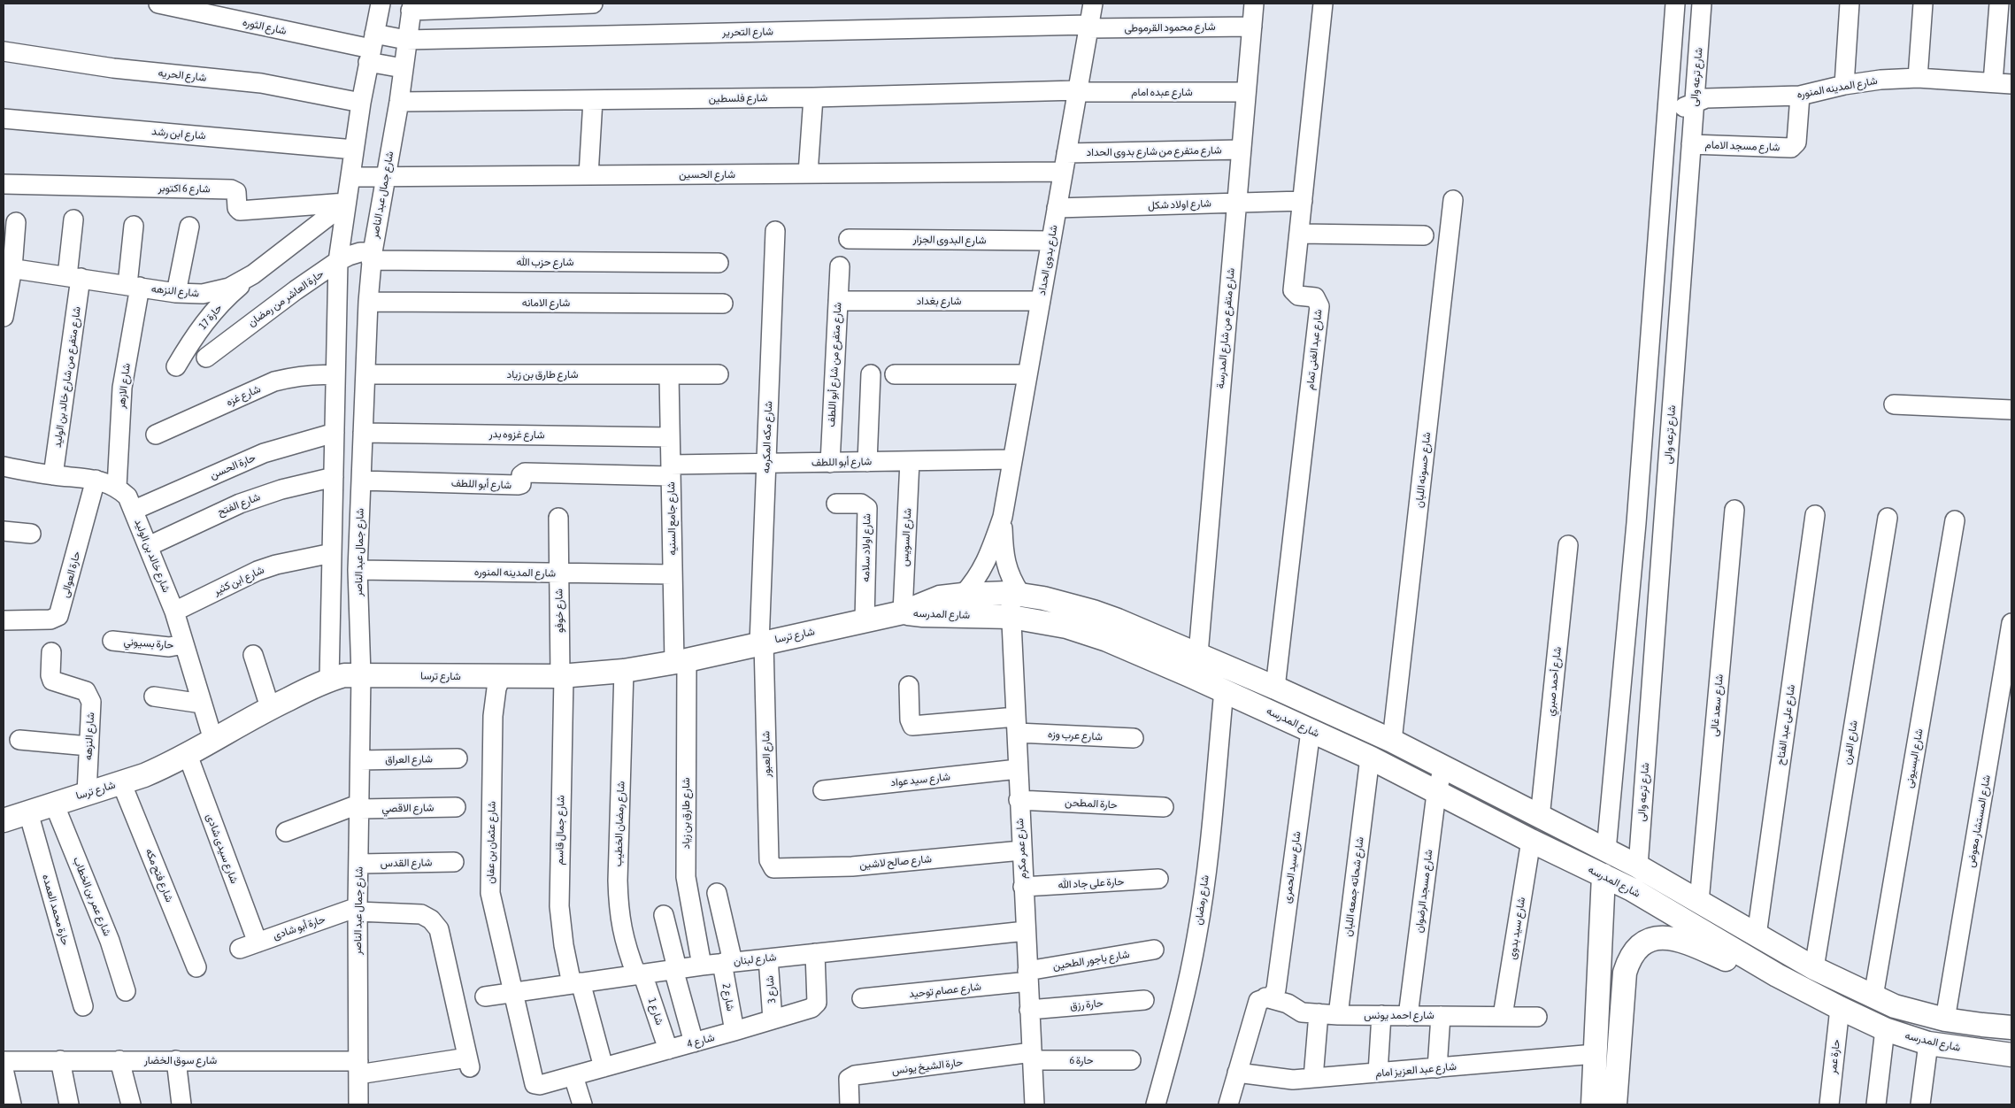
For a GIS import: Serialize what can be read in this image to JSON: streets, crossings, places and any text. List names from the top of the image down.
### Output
{
  "streets": {
    "main road": ["شارع المدرسه", "شارع ترسا"],
    "street": [
      "شارع الثوره",
      "شارع محمود القرموطى",
      "شارع التحرير",
      "شارع الحريه",
      "شارع ترعه والى",
      "شارع المدينه المنوره",
      "شارع عبده امام",
      "شارع فلسطين",
      "شارع ابن رشد",
      "شارع مسجد الامام",
      "شارع متفرع من شارع بدوى الحداد",
      "شارع الحسين",
      "شارع 6 اكتوبر",
      "شارع جمال عبد الناصر",
      "شارع اولاد شكل",
      "شارع البدوى الجزار",
      "شارع بدوى الحداد",
      "شارع حزب الله",
      "شارع النزهه",
      "حارة العاشر من رمضان",
      "شارع بغداد",
      "شارع الامانه",
      "حارة 17",
      "شارع متفرع من شارع المدرسة",
      "شارع عبد الغنى تمام",
      "شارع متفرع من شارع أبو اللطف",
      "شارع طارق بن زياد",
      "شارع متفرع من شارع خالد بن الوليد",
      "شارع الازهر",
      "شارع غزه",
      "شارع غزوه بدر",
      "شارع مكه المكرمه",
      "شارع أبو اللطف",
      "حارة الحسن",
      "شارع حسونه اللبان",
      "شارع الفتح",
      "شارع جامع السنيه",
      "شارع السويس",
      "شارع اولاد سلامه",
      "شارع خالد بن الوليد",
      "حارة العوالى",
      "شارع ابن كثير",
      "شارع خوفو",
      "حارة بسيوني",
      "شارع أحمد صبري",
      "شارع سعد غالى",
      "شارع على عبد الفتاح",
      "شارع عرب وزه",
      "شارع الفرن",
      "شارع العبور",
      "شارع البسيونى",
      "شارع العراق",
      "شارع سيد عواد",
      "حارة المطحن",
      "شارع الاقصي",
      "شارع المستشار معوض",
      "شارع رمضان الخطيب",
      "شارع جمال قاسم",
      "شارع عثمان بن عفان",
      "شارع سيدى شادى",
      "شارع عمر مكرم",
      "شارع صالح لاشين",
      "شارع القدس",
      "شارع سيد الحمرى",
      "شارع فتح مكه",
      "حارة على جاد الله",
      "شارع شحاته جمعه اللبان",
      "شارع مسجد الرضوان",
      "شارع عمر بن الخطاب",
      "شارع رمضان",
      "حارة محمد العمده",
      "حارة أبو شادى",
      "شارع سيد بدوى",
      "شارع لبنان",
      "شارع باجور الطحين",
      "شارع 3",
      "شارع عصام توحيد",
      "شارع 2",
      "حارة رزق",
      "شارع 1",
      "شارع احمد يونس",
      "شارع 4",
      "حارة عمر",
      "شارع سوق الخضار",
      "حارة 6",
      "حارة الشيخ يونس",
      "شارع عبد العزيز امام"
    ]
  },
  "crossings": [
    ["شارع الثوره", "شارع التحرير"],
    ["شارع محمود القرموطى", "شارع التحرير"],
    ["شارع محمود القرموطى", "شارع بدوى الحداد"],
    ["شارع محمود القرموطى", "شارع متفرع من شارع المدرسة"],
    ["شارع التحرير", "شارع جمال عبد الناصر"],
    ["شارع التحرير", "شارع بدوى الحداد"],
    ["شارع ترعه والى", "شارع المدينه المنوره"],
    ["شارع ترعه والى", "شارع مسجد الامام"],
    ["شارع ترعه والى", "شارع المدرسه"],
    ["شارع المدينه المنوره", "شارع مسجد الامام"],
    ["شارع المدينه المنوره", "شارع جمال عبد الناصر"],
    ["شارع المدينه المنوره", "شارع جامع السنيه"],
    ["شارع المدينه المنوره", "شارع خوفو"],
    ["شارع عبده امام", "شارع فلسطين"],
    ["شارع عبده امام", "شارع بدوى الحداد"],
    ["شارع عبده امام", "شارع متفرع من شارع المدرسة"],
    ["شارع فلسطين", "شارع جمال عبد الناصر"],
    ["شارع فلسطين", "شارع بدوى الحداد"],
    ["شارع متفرع من شارع بدوى الحداد", "شارع بدوى الحداد"],
    ["شارع متفرع من شارع بدوى الحداد", "شارع متفرع من شارع المدرسة"],
    ["شارع الحسين", "شارع جمال عبد الناصر"],
    ["شارع الحسين", "شارع بدوى الحداد"],
    ["شارع 6 اكتوبر", "شارع النزهه"],
    ["شارع جمال عبد الناصر", "شارع حزب الله"],
    ["شارع جمال عبد الناصر", "حارة العاشر من رمضان"],
    ["شارع جمال عبد الناصر", "شارع الامانه"],
    ["شارع جمال عبد الناصر", "شارع طارق بن زياد"],
    ["شارع جمال عبد الناصر", "شارع غزوه بدر"],
    ["شارع جمال عبد الناصر", "شارع أبو اللطف"],
    ["شارع جمال عبد الناصر", "شارع ترسا"],
    ["شارع جمال عبد الناصر", "شارع العراق"],
    ["شارع جمال عبد الناصر", "شارع الاقصي"],
    ["شارع جمال عبد الناصر", "شارع القدس"],
    ["شارع جمال عبد الناصر", "حارة أبو شادى"],
    ["شارع جمال عبد الناصر", "شارع سوق الخضار"],
    ["شارع اولاد شكل", "شارع بدوى الحداد"],
    ["شارع اولاد شكل", "شارع متفرع من شارع المدرسة"],
    ["شارع اولاد شكل", "شارع عبد الغنى تمام"],
    ["شارع البدوى الجزار", "شارع بدوى الحداد"],
    ["شارع بدوى الحداد", "شارع بغداد"],
    ["شارع بدوى الحداد", "شارع أبو اللطف"],
    ["شارع بدوى الحداد", "شارع المدرسه"],
    ["شارع بدوى الحداد", "شارع عمر مكرم"],
    ["شارع حزب الله", "حارة العاشر من رمضان"],
    ["شارع النزهه", "حارة 17"],
    ["شارع النزهه", "شارع متفرع من شارع خالد بن الوليد"],
    ["شارع النزهه", "شارع الازهر"],
    ["شارع النزهه", "شارع ترسا"],
    ["شارع بغداد", "شارع متفرع من شارع أبو اللطف"],
    ["شارع متفرع من شارع المدرسة", "شارع المدرسه"],
    ["شارع عبد الغنى تمام", "شارع المدرسه"],
    ["شارع متفرع من شارع أبو اللطف", "شارع أبو اللطف"],
    ["شارع طارق بن زياد", "شارع جامع السنيه"],
    ["شارع طارق بن زياد", "شارع ترسا"],
    ["شارع طارق بن زياد", "شارع لبنان"],
    ["شارع الازهر", "شارع خالد بن الوليد"],
    ["شارع غزوه بدر", "شارع جامع السنيه"],
    ["شارع مكه المكرمه", "شارع أبو اللطف"],
    ["شارع مكه المكرمه", "شارع ترسا"],
    ["شارع مكه المكرمه", "شارع العبور"],
    ["شارع أبو اللطف", "شارع جامع السنيه"],
    ["شارع أبو اللطف", "شارع السويس"],
    ["حارة الحسن", "شارع خالد بن الوليد"],
    ["شارع حسونه اللبان", "شارع المدرسه"],
    ["شارع الفتح", "شارع خالد بن الوليد"],
    ["شارع جامع السنيه", "شارع ترسا"],
    ["شارع السويس", "شارع المدرسه"],
    ["شارع السويس", "شارع ترسا"],
    ["شارع اولاد سلامه", "شارع ترسا"],
    ["شارع خالد بن الوليد", "شارع ابن كثير"],
    ["شارع خالد بن الوليد", "شارع ترسا"],
    ["شارع خالد بن الوليد", "حارة بسيوني"],
    ["شارع خوفو", "شارع ترسا"],
    ["شارع خوفو", "شارع جمال قاسم"],
    ["شارع المدرسه", "شارع ترسا"],
    ["شارع المدرسه", "شارع أحمد صبري"],
    ["شارع المدرسه", "شارع سعد غالى"],
    ["شارع المدرسه", "شارع على عبد الفتاح"],
    ["شارع المدرسه", "شارع الفرن"],
    ["شارع المدرسه", "شارع البسيونى"],
    ["شارع المدرسه", "شارع المستشار معوض"],
    ["شارع المدرسه", "شارع عمر مكرم"],
    ["شارع المدرسه", "شارع سيد الحمرى"],
    ["شارع المدرسه", "شارع شحاته جمعه اللبان"],
    ["شارع المدرسه", "شارع مسجد الرضوان"],
    ["شارع المدرسه", "شارع رمضان"],
    ["شارع المدرسه", "شارع سيد بدوى"],
    ["شارع المدرسه", "حارة عمر"],
    ["شارع ترسا", "شارع العبور"],
    ["شارع ترسا", "شارع رمضان الخطيب"],
    ["شارع ترسا", "شارع جمال قاسم"],
    ["شارع ترسا", "شارع عثمان بن عفان"],
    ["شارع ترسا", "شارع سيدى شادى"],
    ["شارع ترسا", "شارع فتح مكه"],
    ["شارع ترسا", "شارع عمر بن الخطاب"],
    ["شارع ترسا", "حارة محمد العمده"],
    ["شارع عرب وزه", "شارع عمر مكرم"],
    ["شارع العبور", "شارع صالح لاشين"],
    ["شارع سيد عواد", "شارع عمر مكرم"],
    ["حارة المطحن", "شارع عمر مكرم"],
    ["شارع رمضان الخطيب", "شارع لبنان"],
    ["شارع رمضان الخطيب", "شارع 1"],
    ["شارع جمال قاسم", "شارع لبنان"],
    ["شارع جمال قاسم", "شارع 4"],
    ["شارع عثمان بن عفان", "شارع لبنان"],
    ["شارع عثمان بن عفان", "شارع 4"],
    ["شارع سيدى شادى", "حارة أبو شادى"],
    ["شارع عمر مكرم", "شارع صالح لاشين"],
    ["شارع عمر مكرم", "حارة على جاد الله"],
    ["شارع عمر مكرم", "شارع لبنان"],
    ["شارع عمر مكرم", "شارع باجور الطحين"],
    ["شارع عمر مكرم", "شارع عصام توحيد"],
    ["شارع عمر مكرم", "حارة رزق"],
    ["شارع عمر مكرم", "حارة 6"],
    ["شارع عمر مكرم", "حارة الشيخ يونس"],
    ["شارع سيد الحمرى", "شارع احمد يونس"],
    ["شارع سيد الحمرى", "شارع عبد العزيز امام"],
    ["شارع شحاته جمعه اللبان", "شارع احمد يونس"],
    ["شارع مسجد الرضوان", "شارع احمد يونس"],
    ["حارة أبو شادى", "شارع سوق الخضار"],
    ["شارع سيد بدوى", "شارع احمد يونس"],
    ["شارع لبنان", "شارع 3"],
    ["شارع لبنان", "شارع 2"],
    ["شارع لبنان", "شارع 1"],
    ["شارع لبنان", "شارع 4"],
    ["شارع باجور الطحين", "شارع عصام توحيد"],
    ["شارع 3", "شارع 4"],
    ["شارع 2", "شارع 4"],
    ["شارع 1", "شارع 4"],
    ["حارة 6", "حارة الشيخ يونس"]
  ]
}
